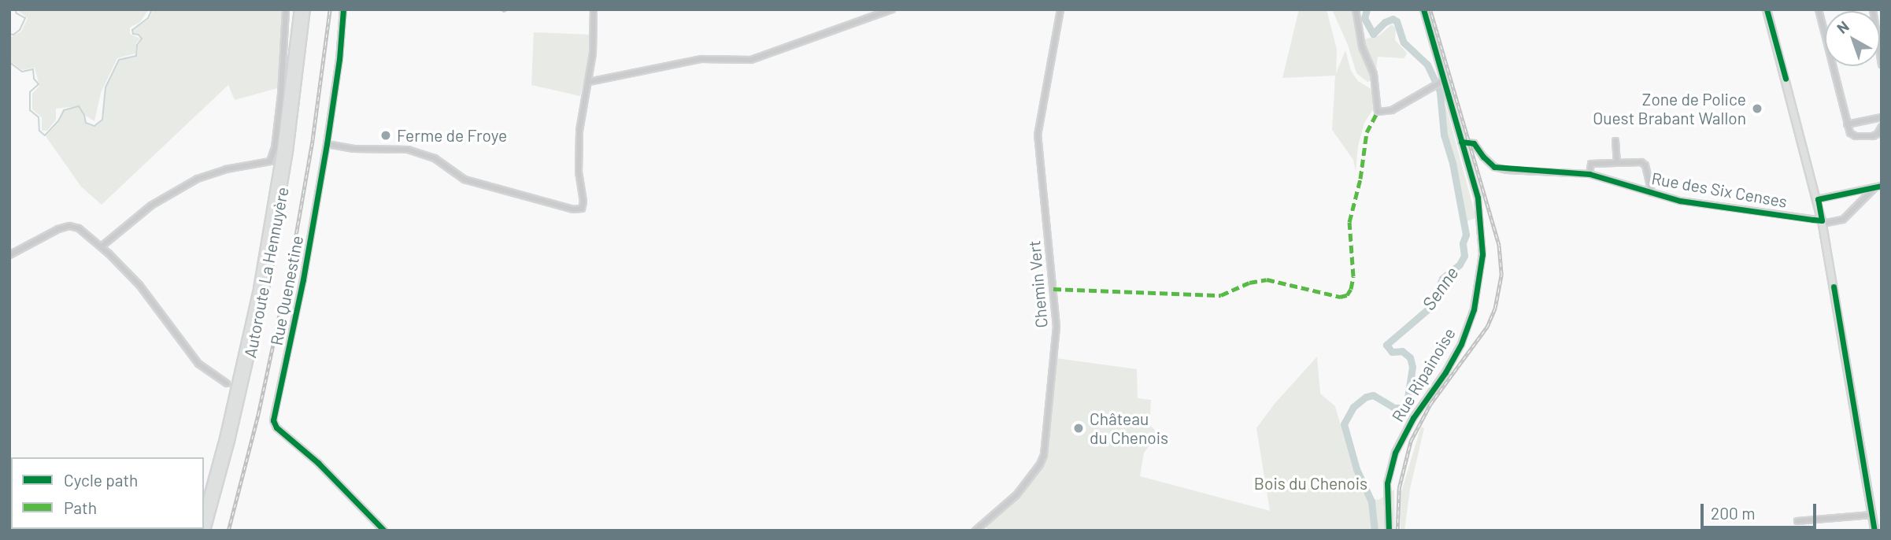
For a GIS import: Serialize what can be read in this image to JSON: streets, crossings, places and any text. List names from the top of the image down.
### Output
{
  "streets": {
    "highway": ["Autoroute La Hennuyère"],
    "street": [
      "Rue des Six Censes",
      "Chemin Vert",
      "Rue Quenestine",
      "Rue Ripainoise"
    ]
  },
  "crossings": [
    ["Rue des Six Censes", "Rue Ripainoise"]
  ],
  "water": ["Senne"],
  "parks": ["Bois du Chenois"],
  "places": ["Zone de Police Ouest Brabant Wallon", "Ferme de Froye", "Château du Chenois"],
  "legend": ["Cycle path", "Path"],
  "scale_bar": "200 m",
  "north": "top left"
}
